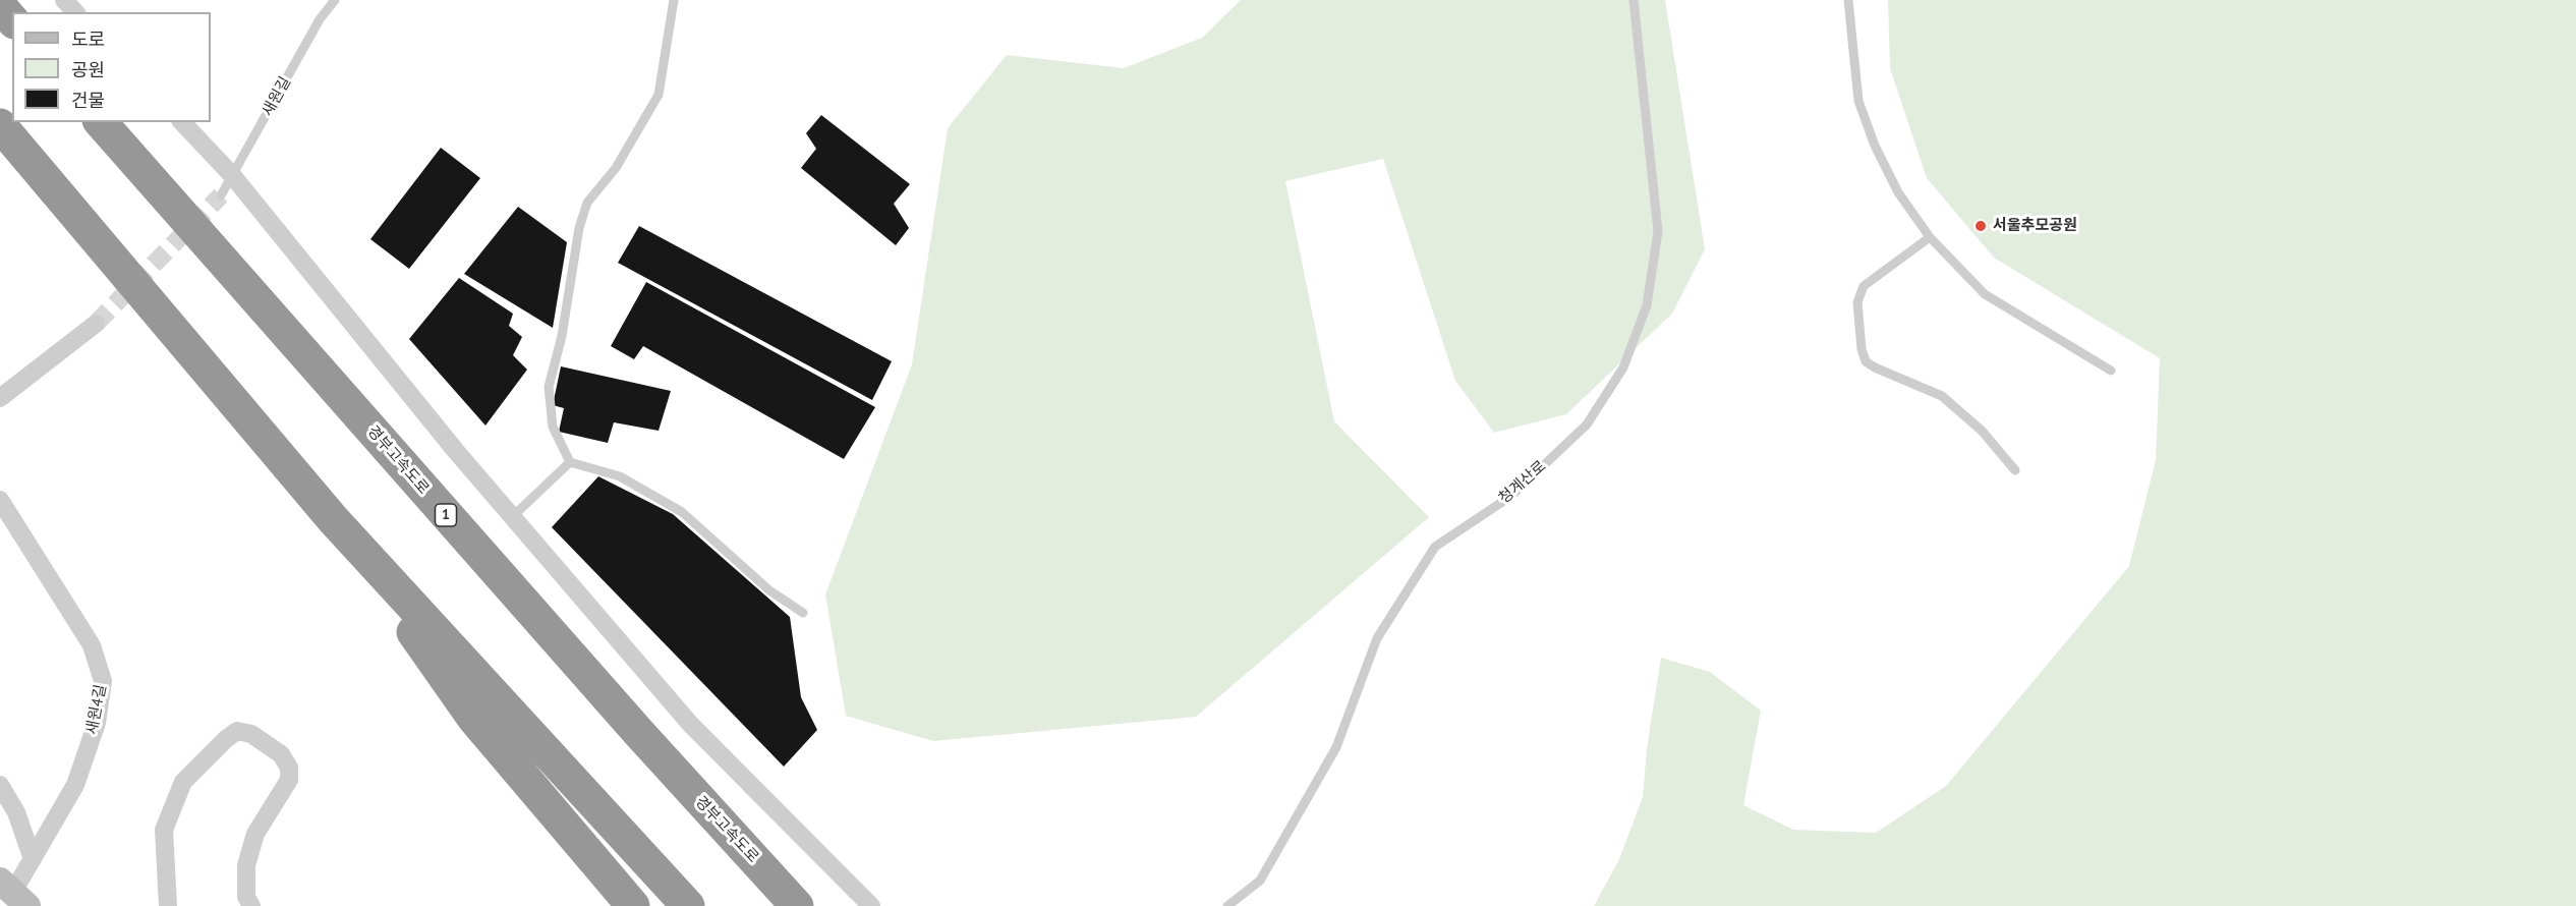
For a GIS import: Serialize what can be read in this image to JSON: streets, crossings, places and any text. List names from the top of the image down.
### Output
{
  "streets": {
    "highway": ["경부고속도로", "1"],
    "street": ["새원4길"],
    "lane": ["새원길", "청계산로"]
  },
  "places": ["서울추모공원"],
  "legend": ["도로", "공원", "건물"]
}
